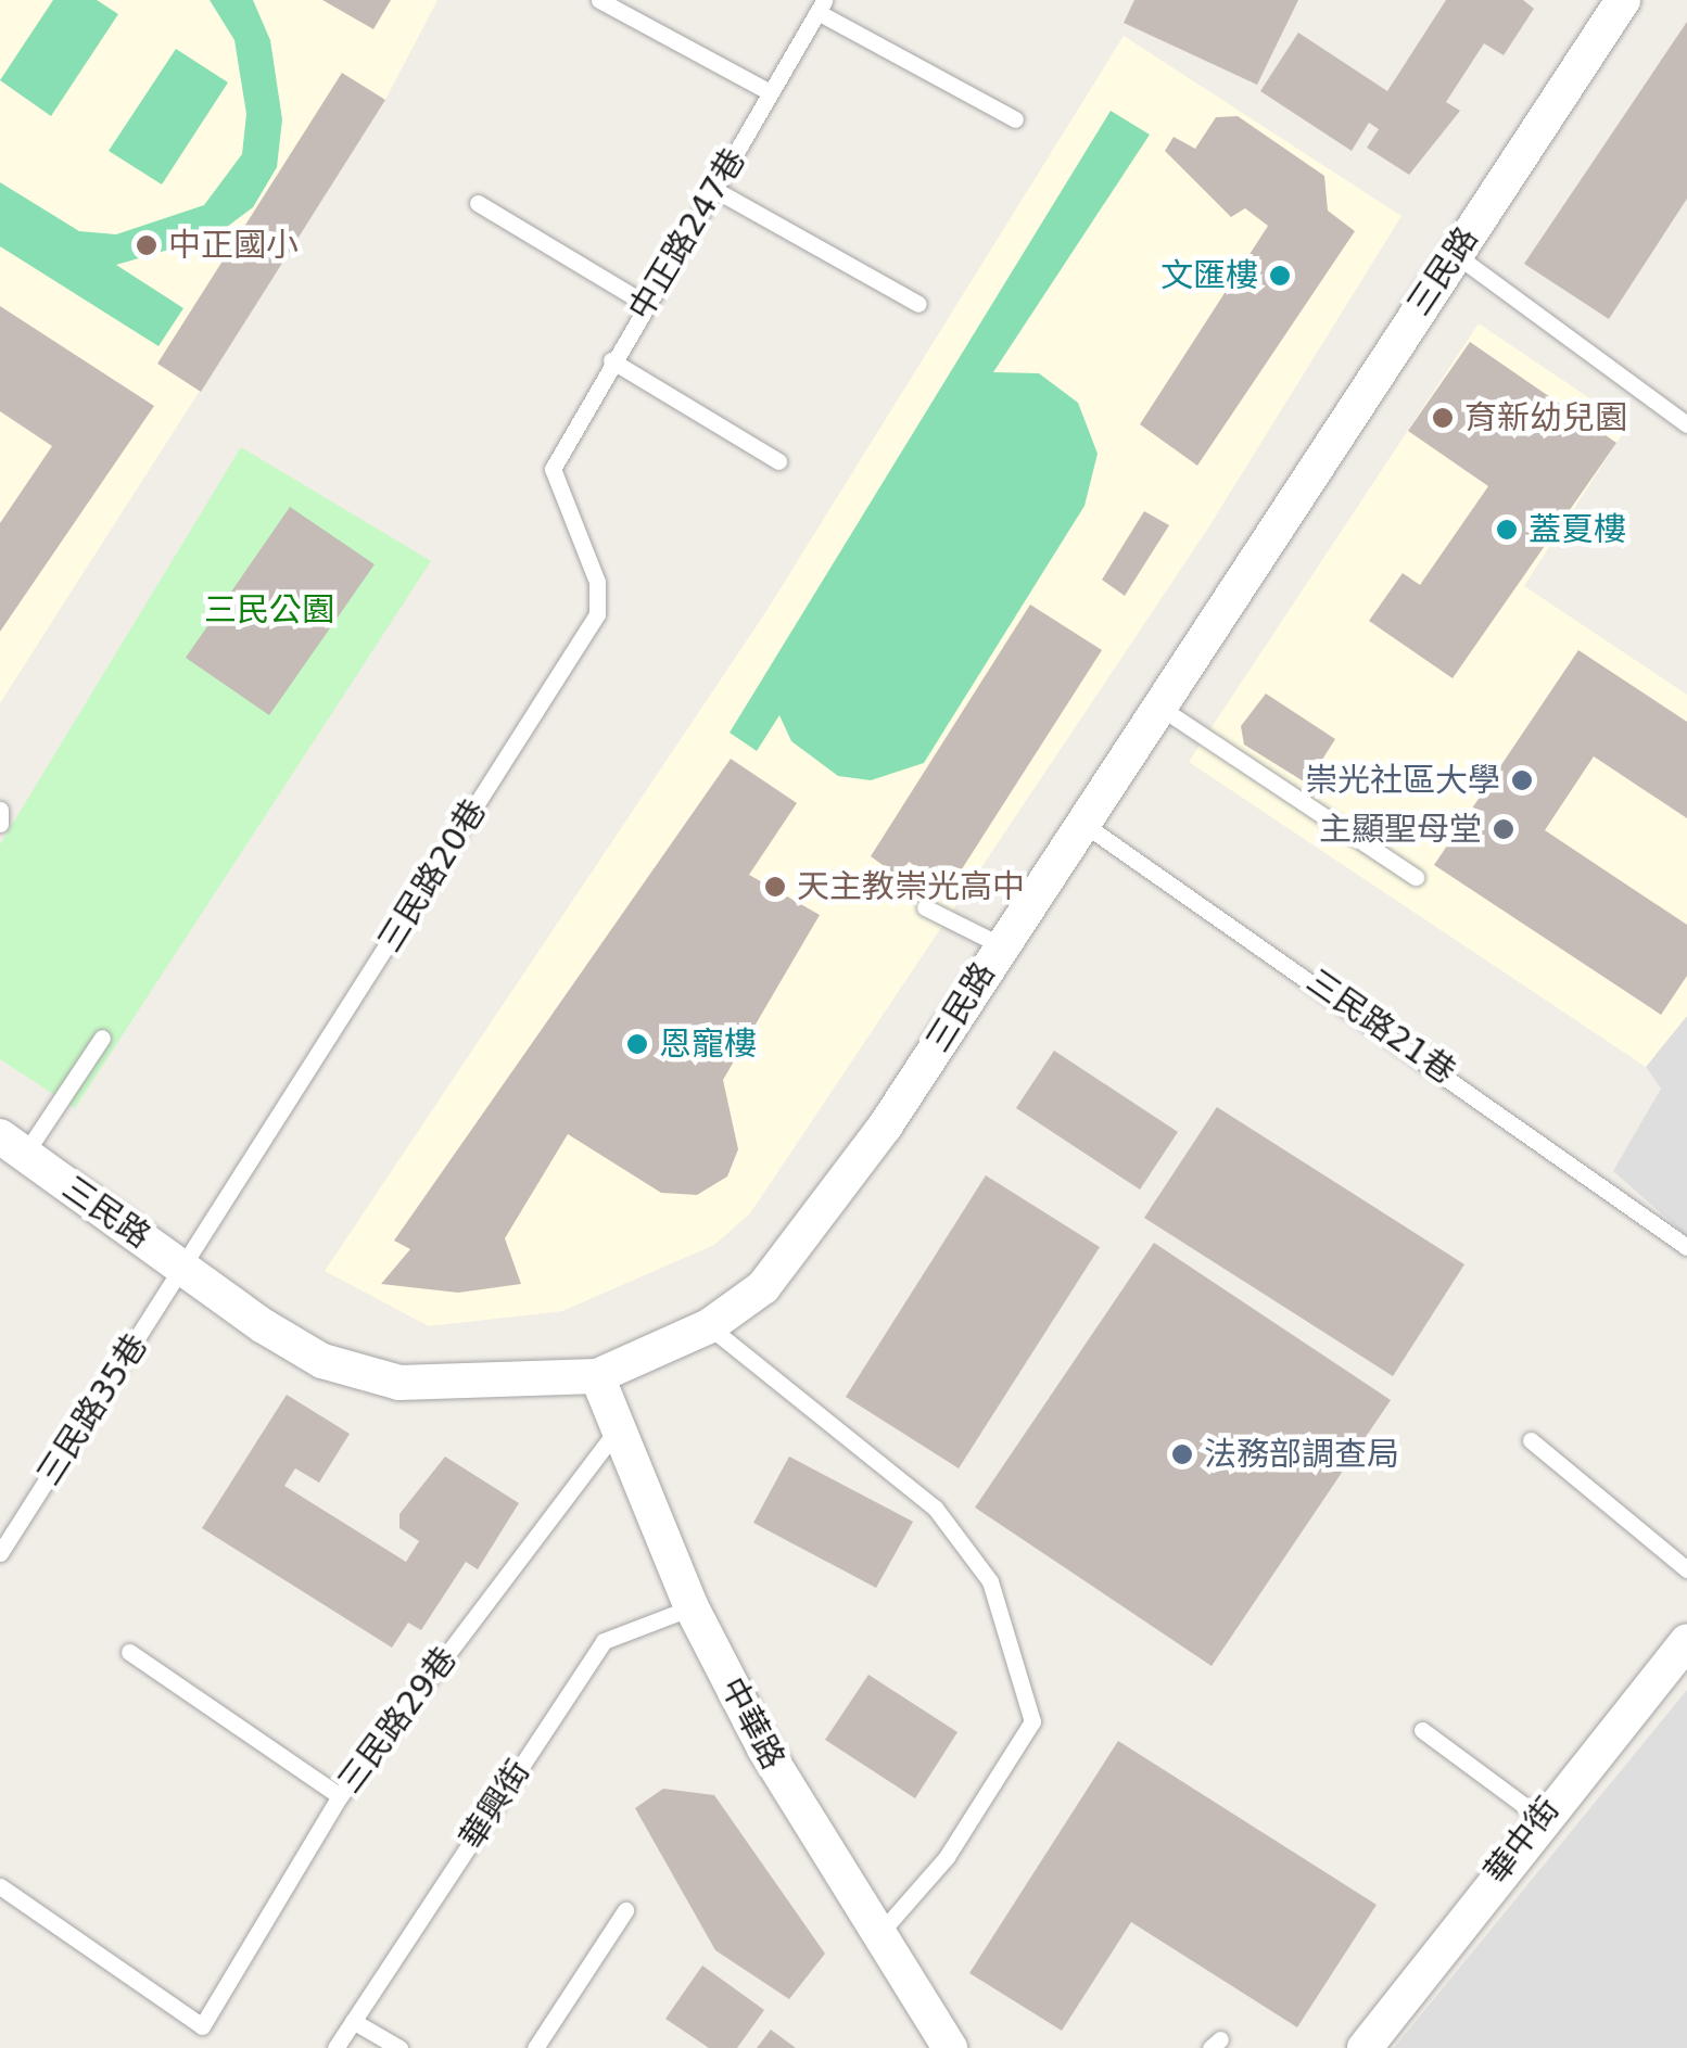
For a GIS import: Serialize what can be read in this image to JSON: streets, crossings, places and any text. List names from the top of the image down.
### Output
{
  "streets": {
    "street": ["三民路", "中華路", "華中街"],
    "lane": [
      "中正路247巷",
      "三民路20巷",
      "三民路21巷",
      "三民路35巷",
      "三民路29巷",
      "華興街"
    ]
  },
  "crossings": [
    ["中正路247巷", "三民路20巷"],
    ["三民路", "三民路20巷"],
    ["三民路", "三民路21巷"],
    ["三民路", "三民路35巷"],
    ["三民路", "中華路"],
    ["三民路20巷", "三民路35巷"],
    ["三民路29巷", "中華路"],
    ["中華路", "華興街"]
  ],
  "parks": ["三民公園"],
  "places": [
    "中正國小",
    "文匯樓",
    "育新幼兒園",
    "蓋夏樓",
    "崇光社區大學",
    "主顯聖母堂",
    "天主教崇光高中",
    "恩寵樓",
    "法務部調查局"
  ]
}
